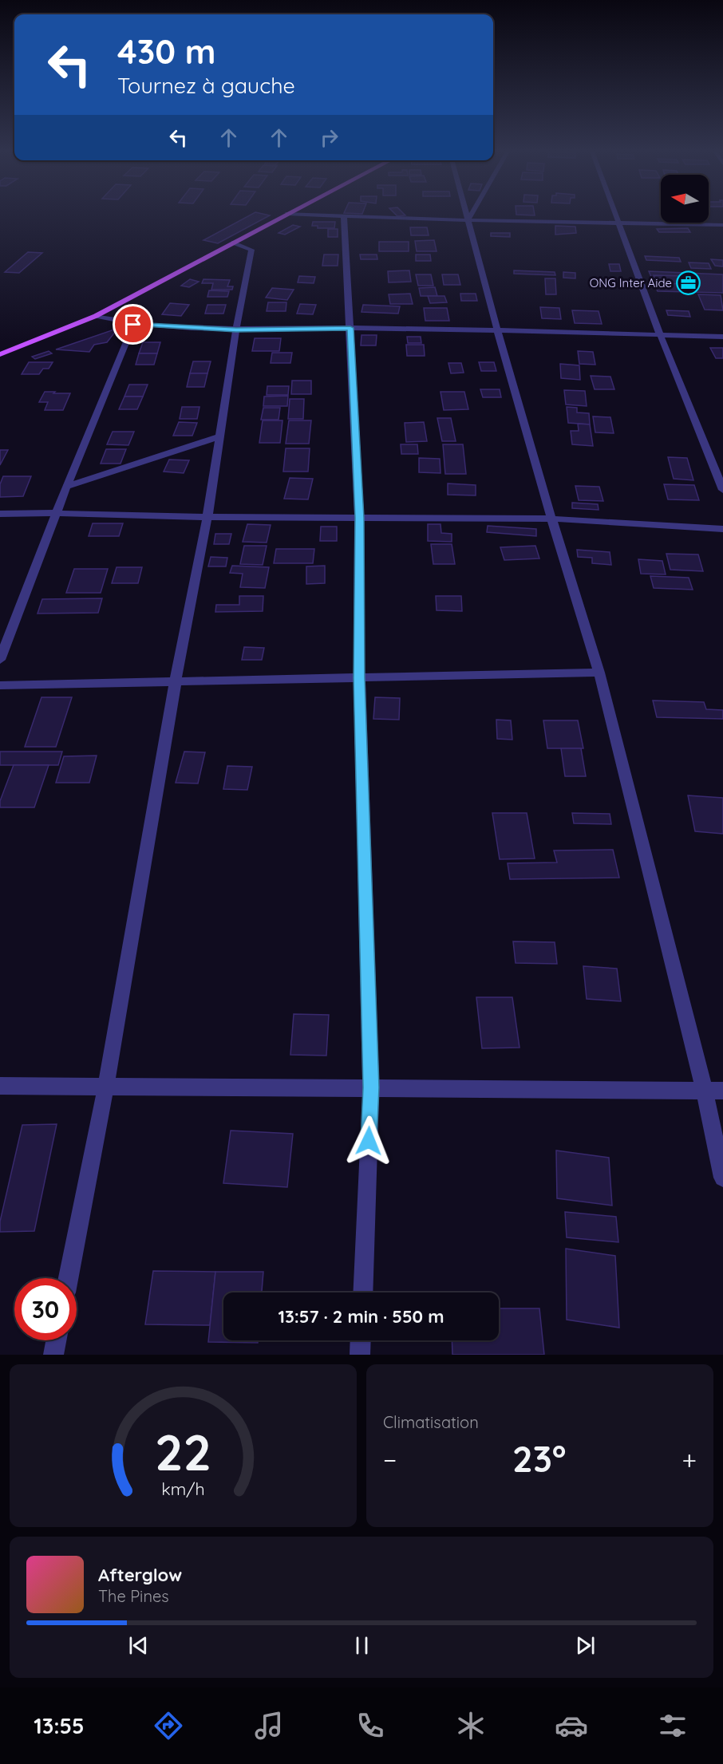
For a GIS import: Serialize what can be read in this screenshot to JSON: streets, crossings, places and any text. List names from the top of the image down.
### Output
{
  "places": {
    "office": ["ONG Inter Aide"]
  },
  "north": "left",
  "page": {
    "turn": ["430 m", "Tournez à gauche"],
    "limit": "30",
    "trip": "13:57 · 2 min · 550 m",
    "tile": "Climatisation",
    "heat": ["−", "23°", "+"],
    "song": ["Afterglow", "The Pines"],
    "tabs": "13:55",
    "gauge": ["22", "km/h"]
  }
}
